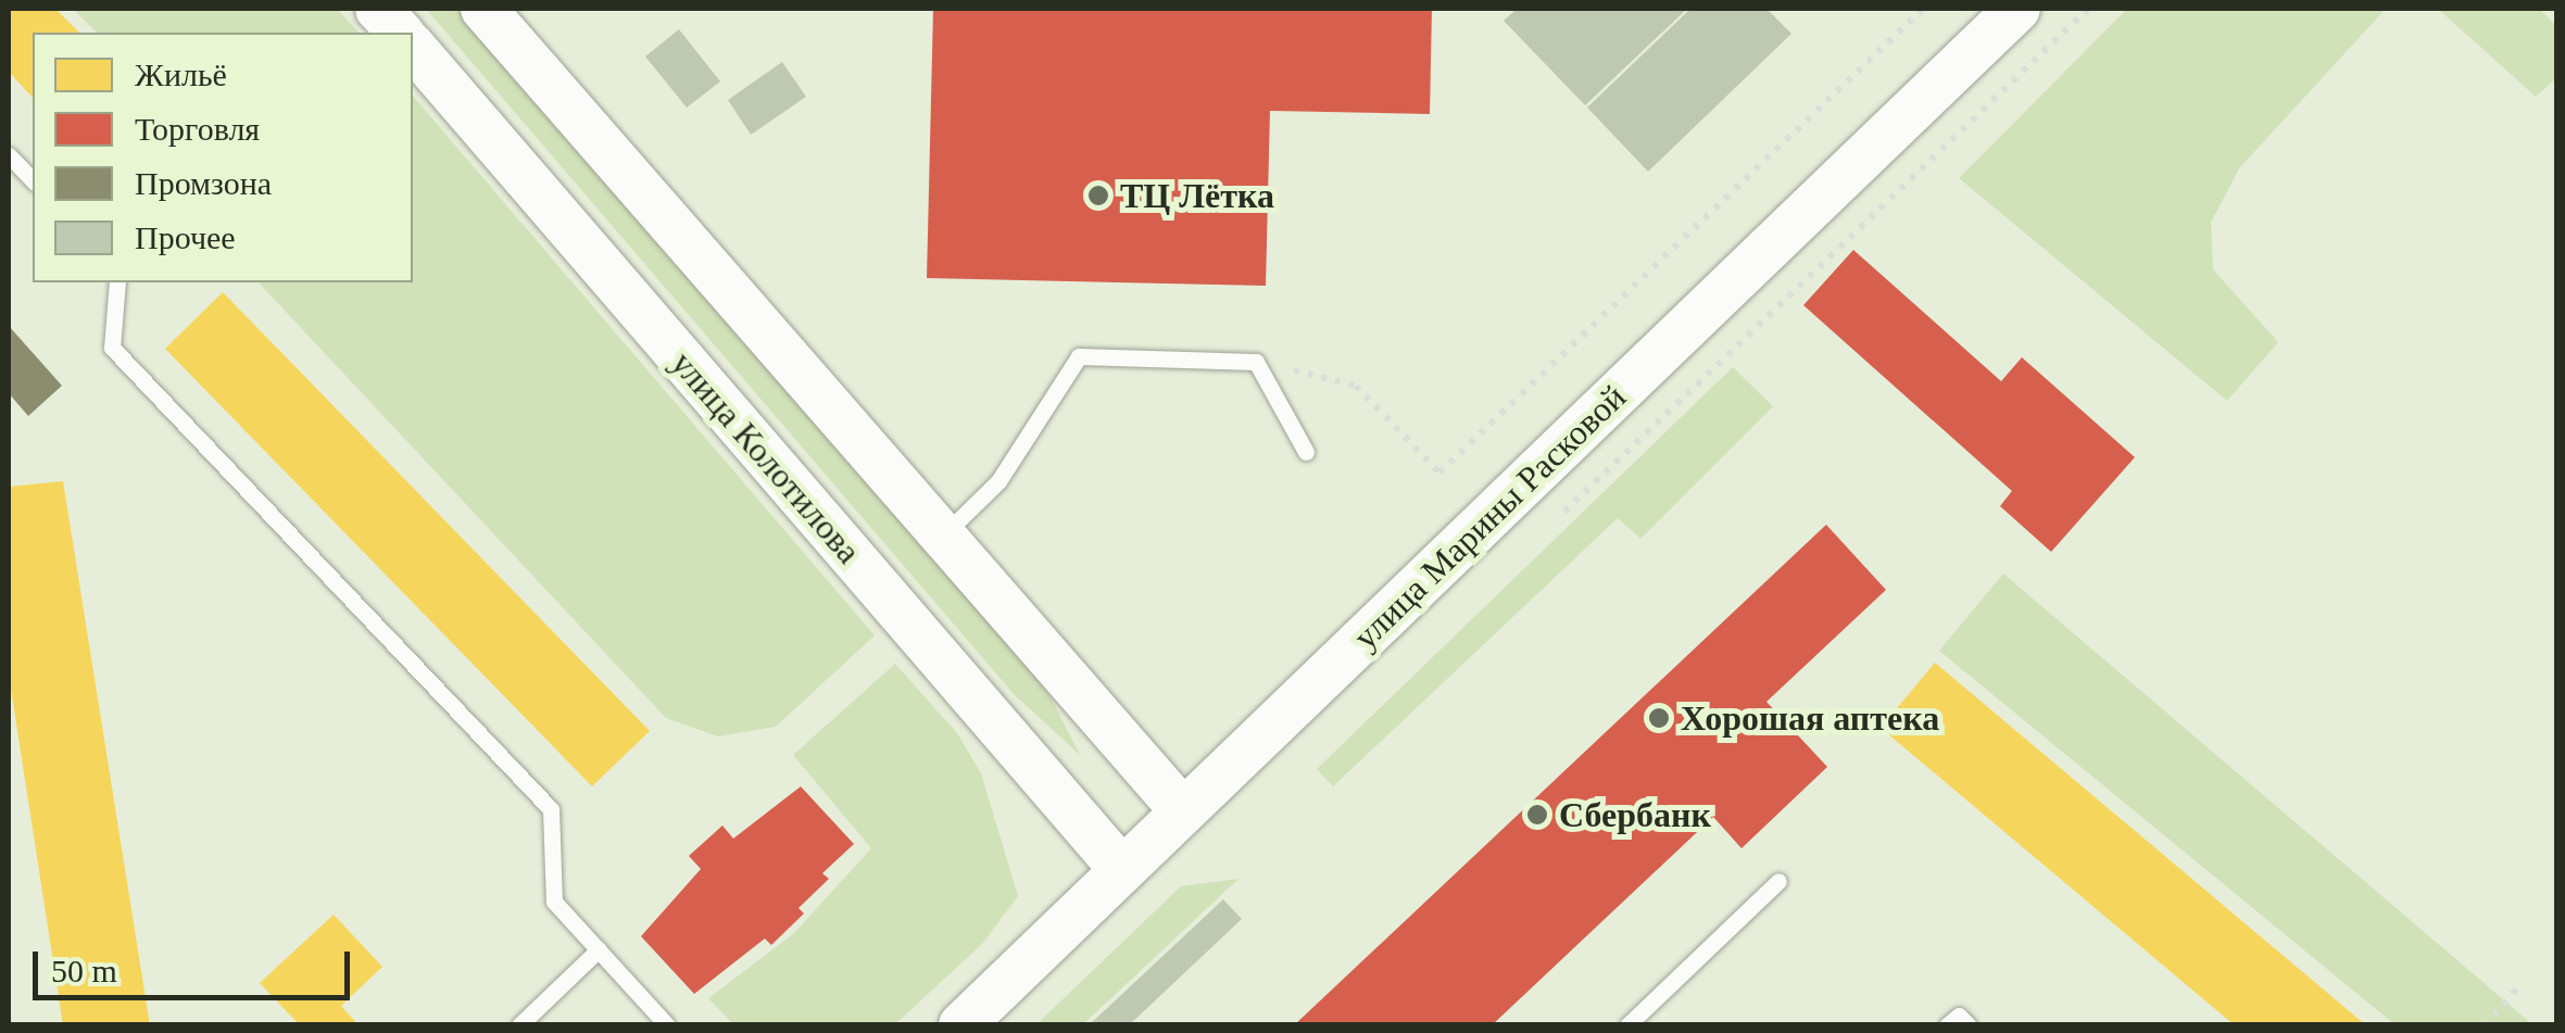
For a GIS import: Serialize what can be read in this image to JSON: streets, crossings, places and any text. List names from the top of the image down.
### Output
{
  "streets": {
    "main road": ["улица Колотилова", "улица Марины Расковой"]
  },
  "crossings": [
    ["улица Колотилова", "улица Марины Расковой"]
  ],
  "places": ["ТЦ Лётка", "Хорошая аптека", "Сбербанк"],
  "legend": [
    "Жильё",
    "Торговля",
    "Промзона",
    "Прочее"
  ],
  "scale_bar": "50 m"
}
